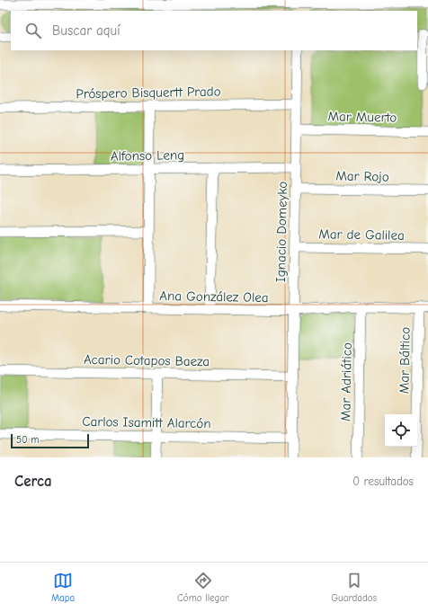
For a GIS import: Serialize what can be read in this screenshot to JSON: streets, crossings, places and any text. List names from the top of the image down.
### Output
{
  "streets": {
    "street": [
      "Próspero Bisquertt Prado",
      "Mar Muerto",
      "Alfonso Leng",
      "Mar Rojo",
      "Ignacio Domeyko",
      "Mar de Galilea",
      "Ana González Olea",
      "Acario Cotapos Baeza",
      "Mar Báltico",
      "Mar Adriático",
      "Carlos Isamitt Alarcón"
    ]
  },
  "crossings": [
    ["Próspero Bisquertt Prado", "Ignacio Domeyko"],
    ["Mar Muerto", "Ignacio Domeyko"],
    ["Alfonso Leng", "Ignacio Domeyko"],
    ["Mar Rojo", "Ignacio Domeyko"],
    ["Ignacio Domeyko", "Mar de Galilea"],
    ["Ignacio Domeyko", "Ana González Olea"],
    ["Ignacio Domeyko", "Acario Cotapos Baeza"],
    ["Ignacio Domeyko", "Carlos Isamitt Alarcón"],
    ["Ana González Olea", "Mar Báltico"],
    ["Ana González Olea", "Mar Adriático"]
  ],
  "scale_bar": "50 m",
  "page": {
    "search": "Buscar aquí",
    "scale": "50 m",
    "heading": ["Cerca", "0 resultados"],
    "nav": ["Mapa", "Cómo llegar", "Guardados"]
  }
}
